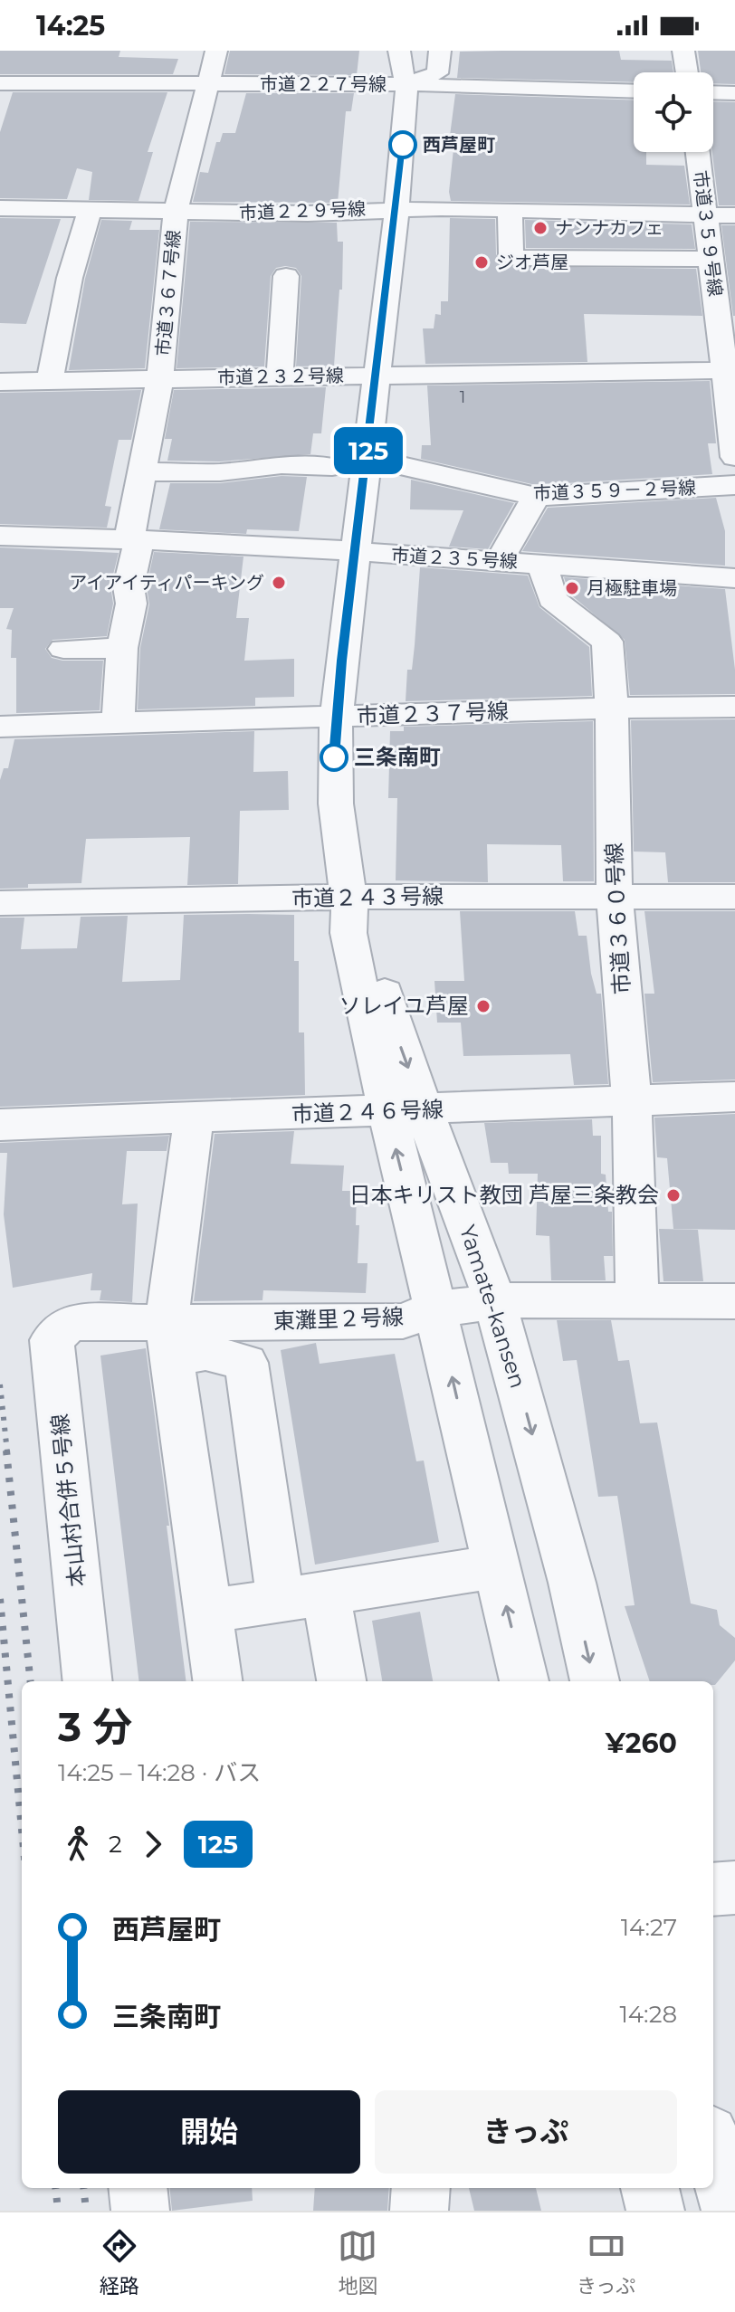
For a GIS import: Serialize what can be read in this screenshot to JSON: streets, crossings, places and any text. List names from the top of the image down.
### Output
{
  "streets": {
    "street": [
      "市道２２７号線",
      "市道２２９号線",
      "市道３５９号線",
      "市道３６７号線",
      "市道２３２号線",
      "市道３５９－２号線",
      "市道２３５号線",
      "市道２３７号線",
      "市道２４３号線",
      "市道３６０号線",
      "市道２４６号線",
      "Yamate-kansen",
      "東灘里２号線",
      "本山村合併５号線"
    ]
  },
  "crossings": [
    ["市道２２７号線", "市道３６７号線"],
    ["市道２２７号線", "Yamate-kansen"],
    ["市道２２９号線", "市道３５９号線"],
    ["市道２２９号線", "市道３６７号線"],
    ["市道２２９号線", "Yamate-kansen"],
    ["市道３５９号線", "市道２３２号線"],
    ["市道３６７号線", "市道２３２号線"],
    ["市道３６７号線", "市道２３５号線"],
    ["市道３６７号線", "市道２３７号線"],
    ["市道２３２号線", "Yamate-kansen"],
    ["市道３５９－２号線", "Yamate-kansen"],
    ["市道２３５号線", "市道３６０号線"],
    ["市道２３５号線", "Yamate-kansen"],
    ["市道２３７号線", "市道３６０号線"],
    ["市道２３７号線", "Yamate-kansen"],
    ["市道２４３号線", "市道３６０号線"],
    ["市道２４３号線", "Yamate-kansen"],
    ["市道３６０号線", "市道２４６号線"],
    ["市道３６０号線", "東灘里２号線"],
    ["市道２４６号線", "Yamate-kansen"],
    ["Yamate-kansen", "東灘里２号線"],
    ["東灘里２号線", "本山村合併５号線"]
  ],
  "places": [
    "西芦屋町",
    "ナンナカフェ",
    "ジオ芦屋",
    "アイアイティパーキング",
    "月極駐車場",
    "三条南町",
    "ソレイユ芦屋",
    "日本キリスト教団 芦屋三条教会"
  ],
  "lines": ["bus line 125"],
  "house_numbers": ["1"],
  "page": {
    "status": "14:25",
    "on_map": "125",
    "heading": ["3 分", "14:25 – 14:28 · バス", "¥260"],
    "legs": ["2", "125"],
    "list": [
      {
        "name": "西芦屋町",
        "value": "14:27"
      },
      {
        "name": "三条南町",
        "value": "14:28"
      }
    ],
    "buttons": ["開始", "きっぷ"],
    "tabs": ["経路", "地図", "きっぷ"]
  }
}
